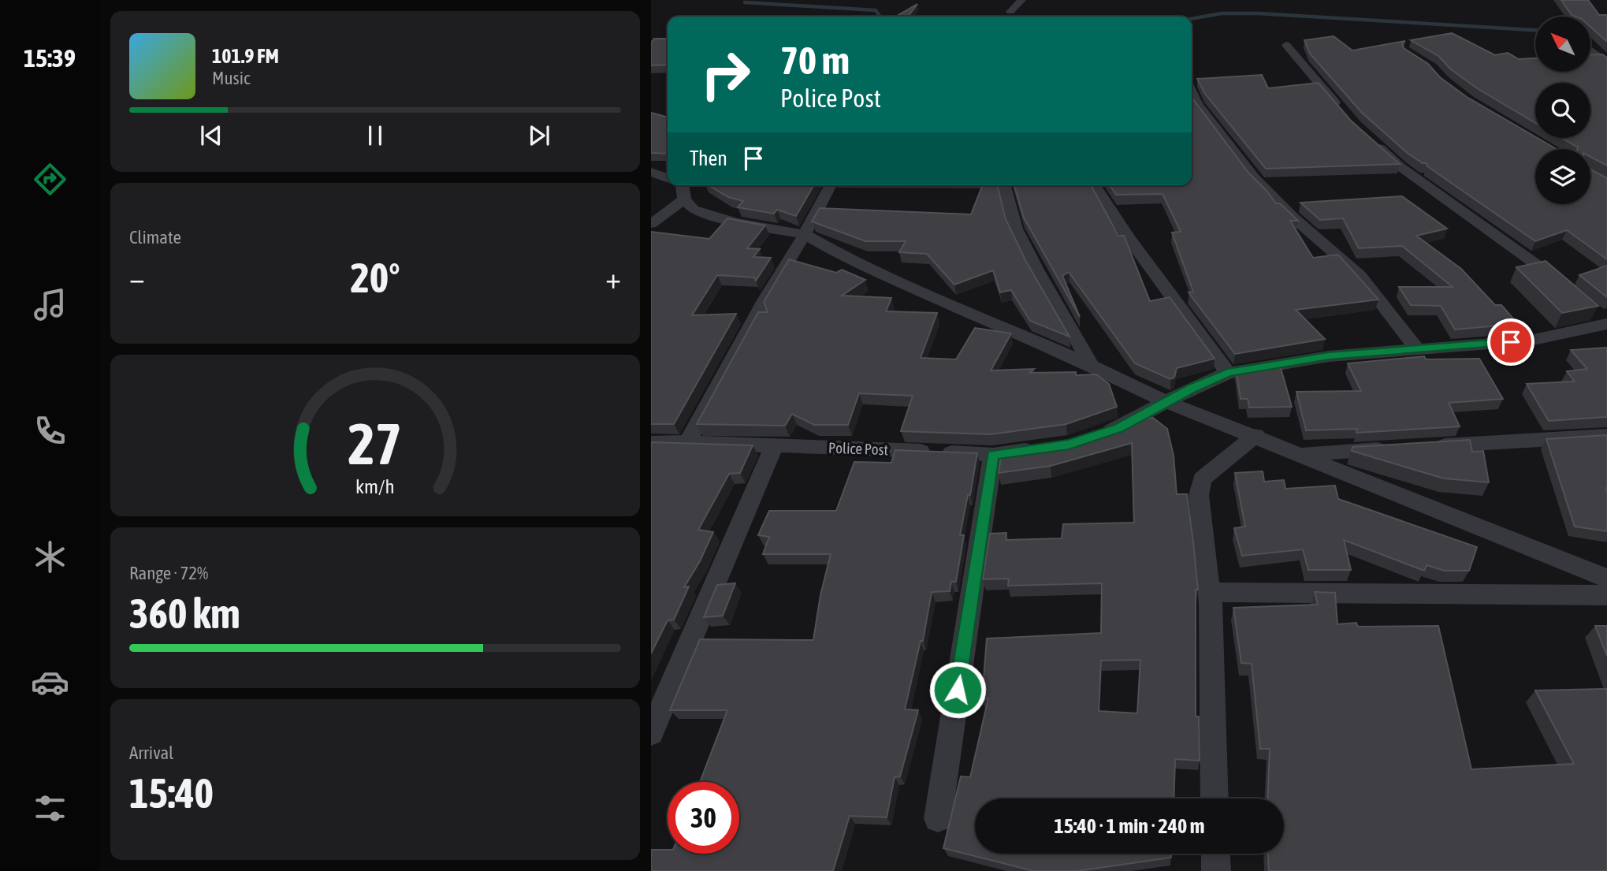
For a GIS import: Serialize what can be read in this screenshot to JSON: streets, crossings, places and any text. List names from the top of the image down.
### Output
{
  "streets": {
    "street": ["Police Post"]
  },
  "north": "top left",
  "page": {
    "tabs": "15:39",
    "turn": ["70 m", "Police Post"],
    "song": ["101.9 FM", "Music"],
    "then": "Then",
    "tile": [
      "Climate",
      ["Range · 72%", "360 km"],
      ["Arrival", "15:40"]
    ],
    "heat": ["−", "20°", "+"],
    "limit": "30",
    "trip": "15:40 · 1 min · 240 m",
    "gauge": ["27", "km/h"]
  }
}
